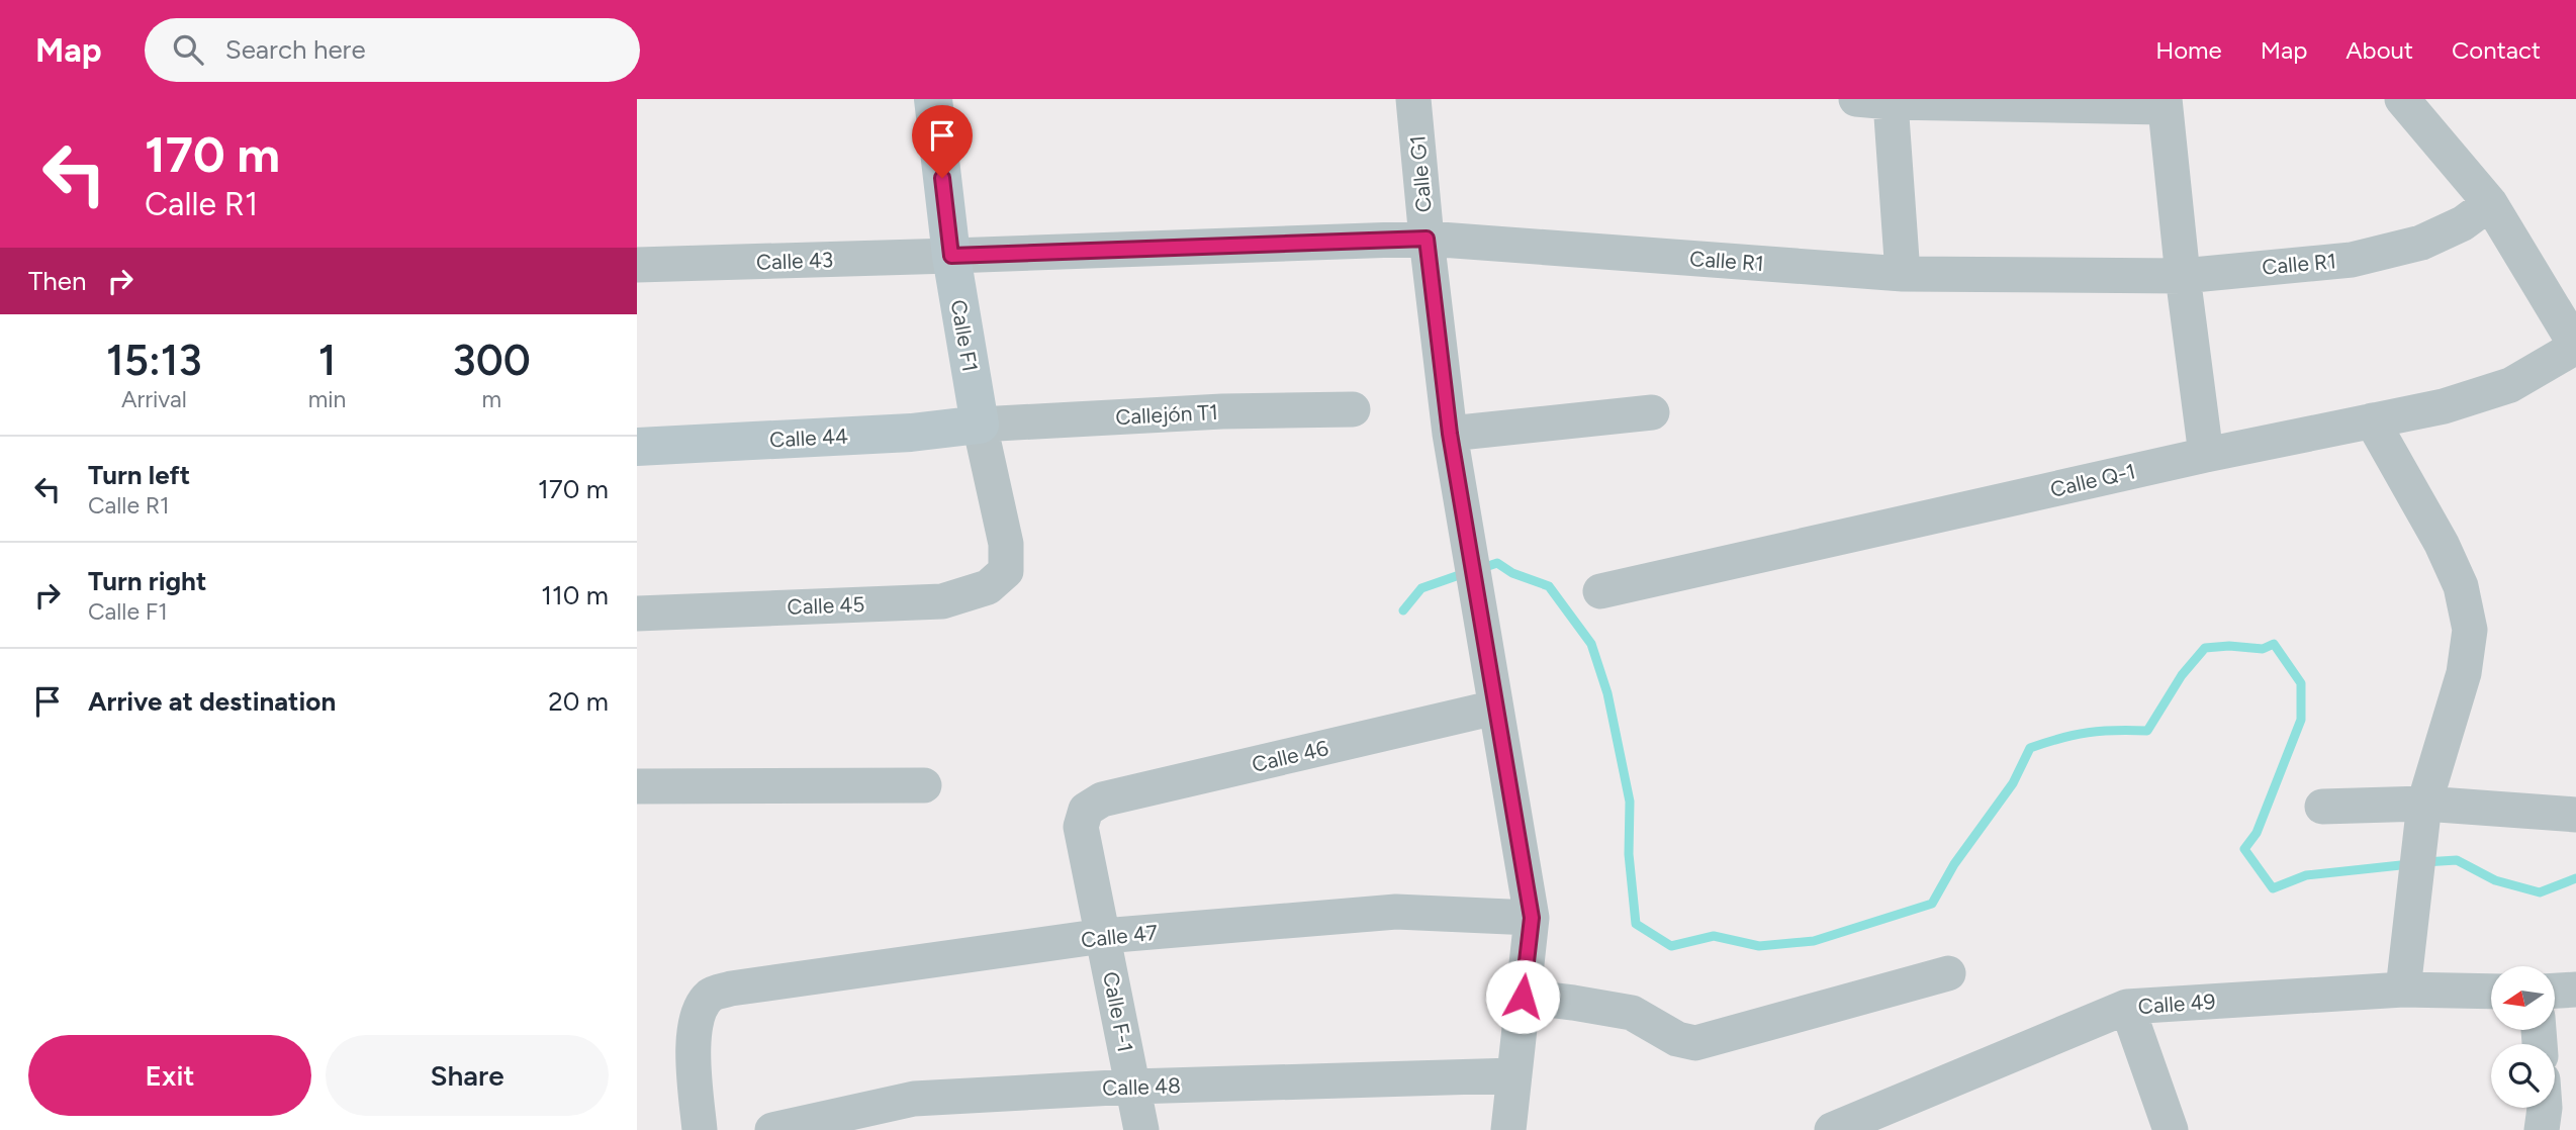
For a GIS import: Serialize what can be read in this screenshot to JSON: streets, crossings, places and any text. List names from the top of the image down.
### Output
{
  "streets": {
    "street": [
      "Calle G1",
      "Calle 43",
      "Calle R1",
      "Calle F1",
      "Callejón T1",
      "Calle 44",
      "Calle Q-1",
      "Calle 45",
      "Calle 46",
      "Calle 47",
      "Calle 49",
      "Calle F-1",
      "Calle 48"
    ]
  },
  "crossings": [
    ["Calle G1", "Calle R1"],
    ["Calle G1", "Calle 46"],
    ["Calle G1", "Calle 47"],
    ["Calle G1", "Calle 48"],
    ["Calle 43", "Calle R1"],
    ["Calle 43", "Calle F1"],
    ["Calle R1", "Calle F1"],
    ["Calle F1", "Callejón T1"],
    ["Calle F1", "Calle 44"],
    ["Calle F1", "Calle 45"],
    ["Callejón T1", "Calle 44"],
    ["Calle 46", "Calle F-1"],
    ["Calle 47", "Calle F-1"],
    ["Calle F-1", "Calle 48"]
  ],
  "north": "left",
  "page": {
    "header": "Map",
    "search": "Search here",
    "nav": [
      "Home",
      "Map",
      "About",
      "Contact"
    ],
    "turn": ["170 m", "Calle R1"],
    "then": "Then",
    "eta": [
      "15:13",
      "Arrival",
      "1",
      "min",
      "300",
      "m"
    ],
    "list": [
      {
        "name": "Turn left",
        "note": "Calle R1",
        "value": "170 m"
      },
      {
        "name": "Turn right",
        "note": "Calle F1",
        "value": "110 m"
      },
      {
        "name": "Arrive at destination",
        "value": "20 m"
      }
    ],
    "buttons": ["Exit", "Share"]
  }
}
